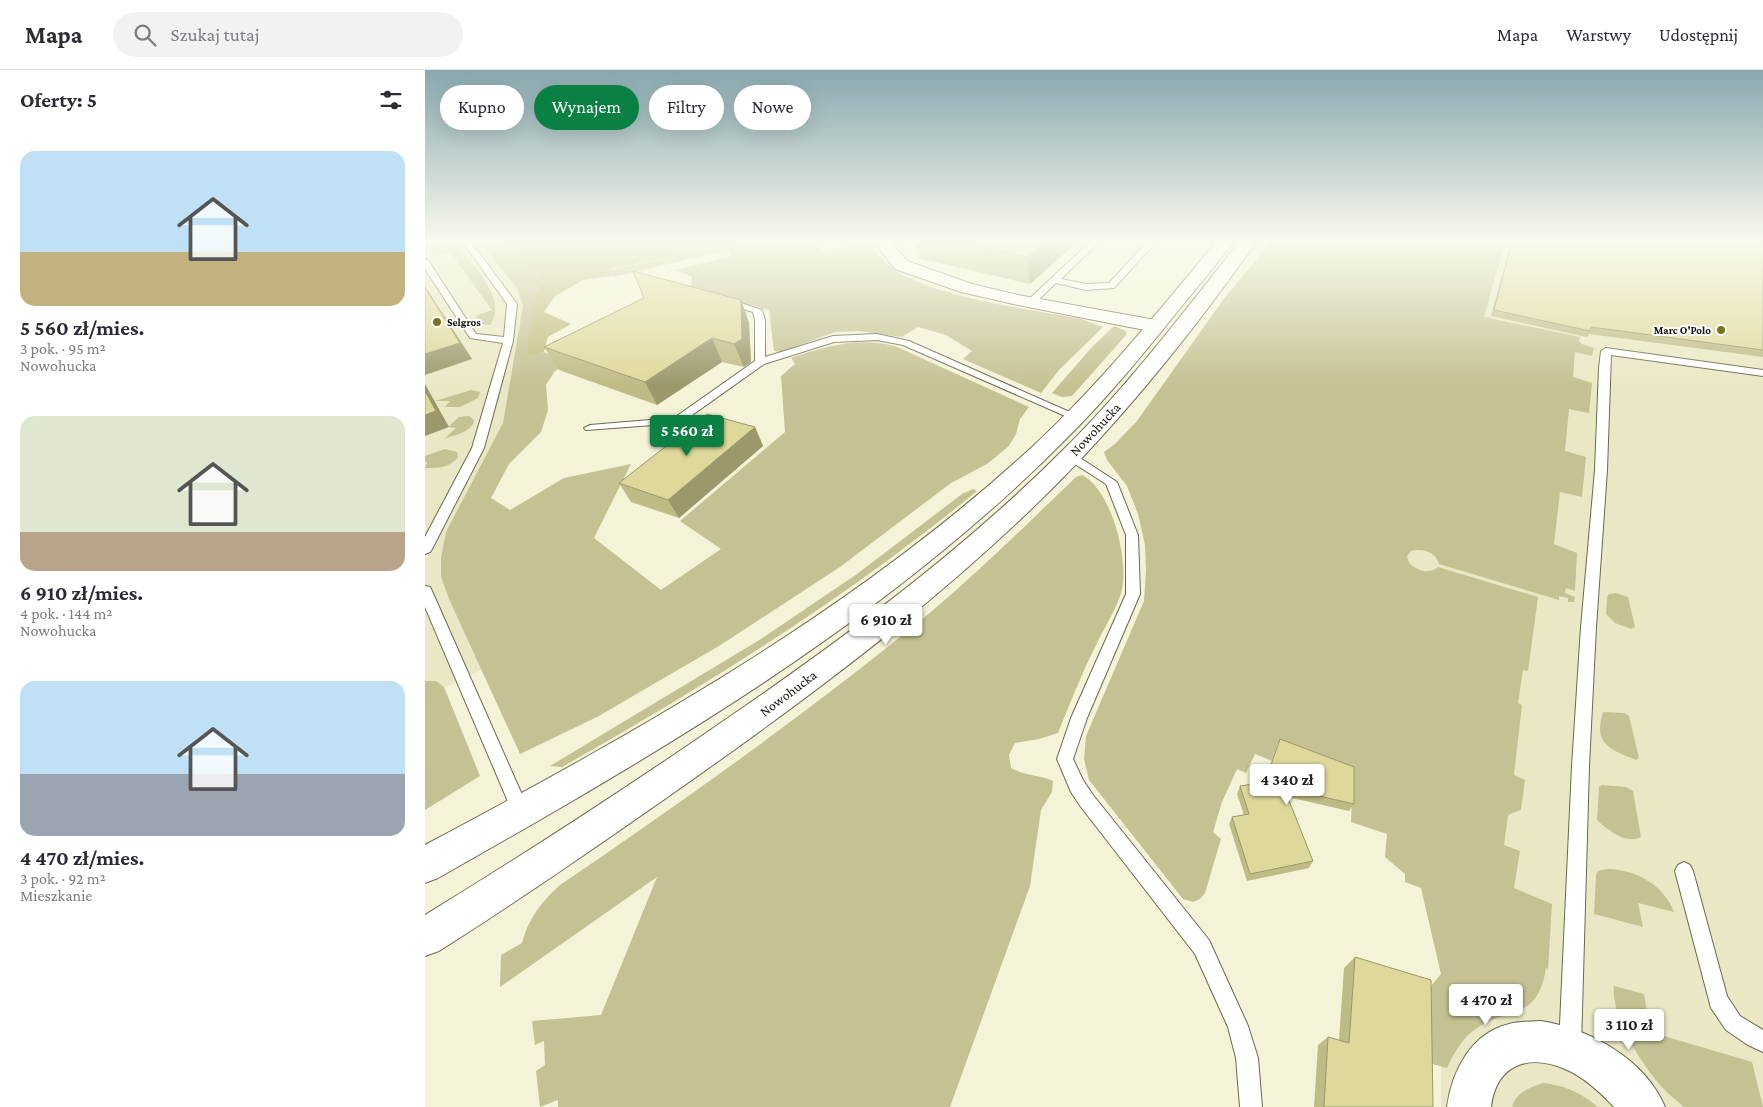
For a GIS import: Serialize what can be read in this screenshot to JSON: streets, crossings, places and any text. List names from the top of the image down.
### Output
{
  "streets": {
    "main road": ["Nowohucka"]
  },
  "places": ["Selgros", "Marc O'Polo"],
  "page": {
    "header": "Mapa",
    "search": "Szukaj tutaj",
    "nav": ["Mapa", "Warstwy", "Udostępnij"],
    "heading": "Oferty: 5",
    "chip": [
      "Kupno",
      "Wynajem",
      "Filtry",
      "Nowe"
    ],
    "list": [
      {
        "name": "5 560 zł/mies.",
        "note": "3 pok. · 95 m² · Nowohucka"
      },
      {
        "name": "6 910 zł/mies.",
        "note": "4 pok. · 144 m² · Nowohucka"
      },
      {
        "name": "4 470 zł/mies.",
        "note": "3 pok. · 92 m² · Mieszkanie"
      }
    ],
    "price": [
      "5 560 zł",
      "6 910 zł",
      "4 340 zł",
      "4 470 zł",
      "3 110 zł"
    ]
  }
}
